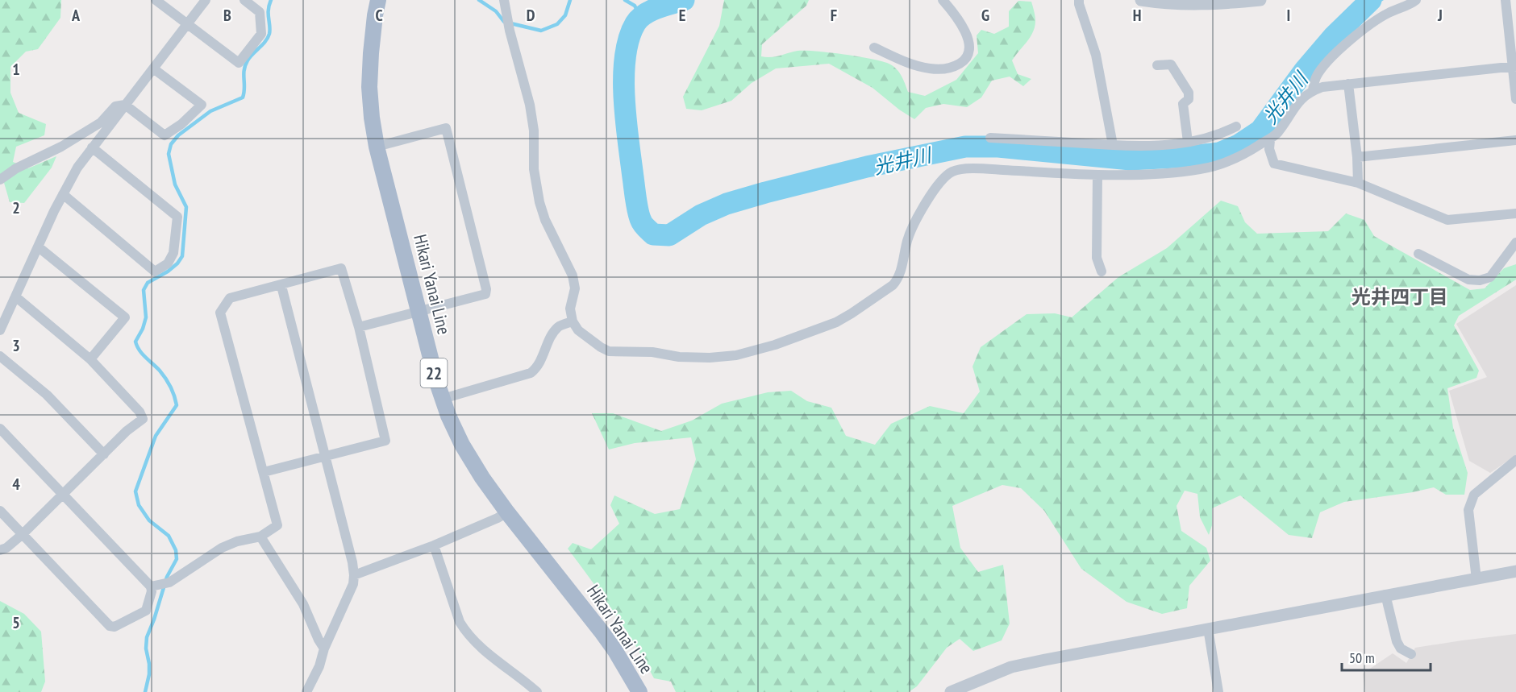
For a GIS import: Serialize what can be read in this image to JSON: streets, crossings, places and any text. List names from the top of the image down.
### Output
{
  "streets": {
    "main road": ["Hikari Yanai Line", "22"]
  },
  "districts": ["光井四丁目"],
  "water": ["光井川"],
  "scale_bar": "50 m",
  "grid": {
    "columns": [
      "A",
      "B",
      "C",
      "D",
      "E",
      "F",
      "G",
      "H",
      "I",
      "J"
    ],
    "rows": [
      "1",
      "2",
      "3",
      "4",
      "5"
    ]
  }
}
